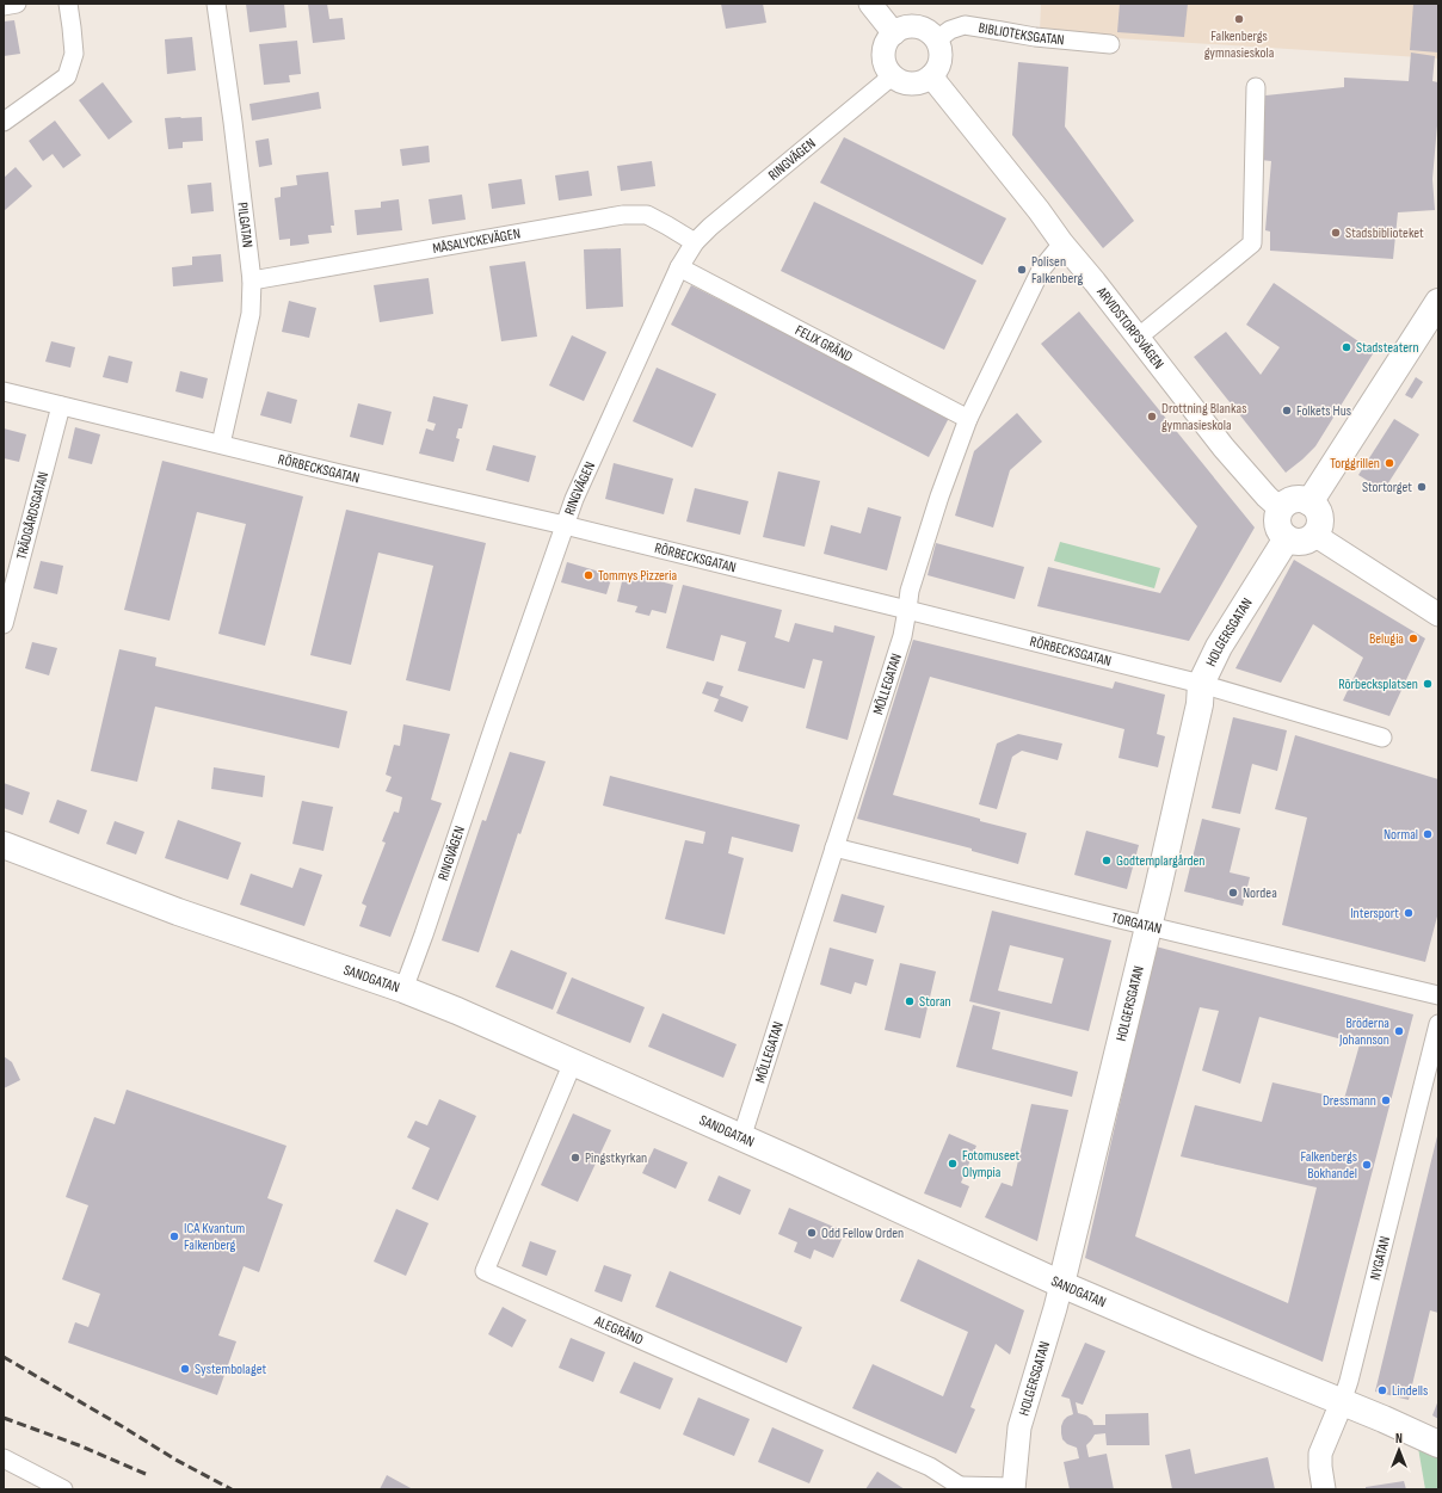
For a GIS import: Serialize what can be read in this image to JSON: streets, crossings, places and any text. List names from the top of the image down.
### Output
{
  "streets": {
    "main road": ["HOLGERSGATAN", "SANDGATAN"],
    "street": [
      "BIBLIOTEKSGATAN",
      "RINGVÄGEN",
      "PILGATAN",
      "MÅSALYCKEVÄGEN",
      "ARVIDSTORPSVÄGEN",
      "FELIX GRÄND",
      "RÖRBECKSGATAN",
      "TRÄDGÅRDSGATAN",
      "MÖLLEGATAN",
      "TORGATAN",
      "NYGATAN",
      "ALEGRÄND"
    ]
  },
  "crossings": [
    ["BIBLIOTEKSGATAN", "RINGVÄGEN"],
    ["BIBLIOTEKSGATAN", "ARVIDSTORPSVÄGEN"],
    ["RINGVÄGEN", "MÅSALYCKEVÄGEN"],
    ["RINGVÄGEN", "ARVIDSTORPSVÄGEN"],
    ["RINGVÄGEN", "FELIX GRÄND"],
    ["RINGVÄGEN", "RÖRBECKSGATAN"],
    ["RINGVÄGEN", "SANDGATAN"],
    ["PILGATAN", "MÅSALYCKEVÄGEN"],
    ["PILGATAN", "RÖRBECKSGATAN"],
    ["ARVIDSTORPSVÄGEN", "HOLGERSGATAN"],
    ["ARVIDSTORPSVÄGEN", "MÖLLEGATAN"],
    ["FELIX GRÄND", "MÖLLEGATAN"],
    ["RÖRBECKSGATAN", "TRÄDGÅRDSGATAN"],
    ["RÖRBECKSGATAN", "HOLGERSGATAN"],
    ["RÖRBECKSGATAN", "MÖLLEGATAN"],
    ["HOLGERSGATAN", "TORGATAN"],
    ["HOLGERSGATAN", "SANDGATAN"],
    ["HOLGERSGATAN", "ALEGRÄND"],
    ["MÖLLEGATAN", "TORGATAN"],
    ["MÖLLEGATAN", "SANDGATAN"],
    ["SANDGATAN", "NYGATAN"],
    ["SANDGATAN", "ALEGRÄND"]
  ],
  "places": [
    "Falkenbergs gymnasieskola",
    "Stadsbiblioteket",
    "Polisen Falkenberg",
    "Stadsteatern",
    "Folkets Hus",
    "Drottning Blankas gymnasieskola",
    "Torggrillen",
    "Stortorget",
    "Tommys Pizzeria",
    "Belugia",
    "Rörbecksplatsen",
    "Normal",
    "Godtemplargården",
    "Nordea",
    "Intersport",
    "Storan",
    "Bröderna Johannson",
    "Dressmann",
    "Pingstkyrkan",
    "Fotomuseet Olympia",
    "Falkenbergs Bokhandel",
    "Odd Fellow Orden",
    "ICA Kvantum Falkenberg",
    "Systembolaget",
    "Lindells"
  ],
  "north": "top"
}
